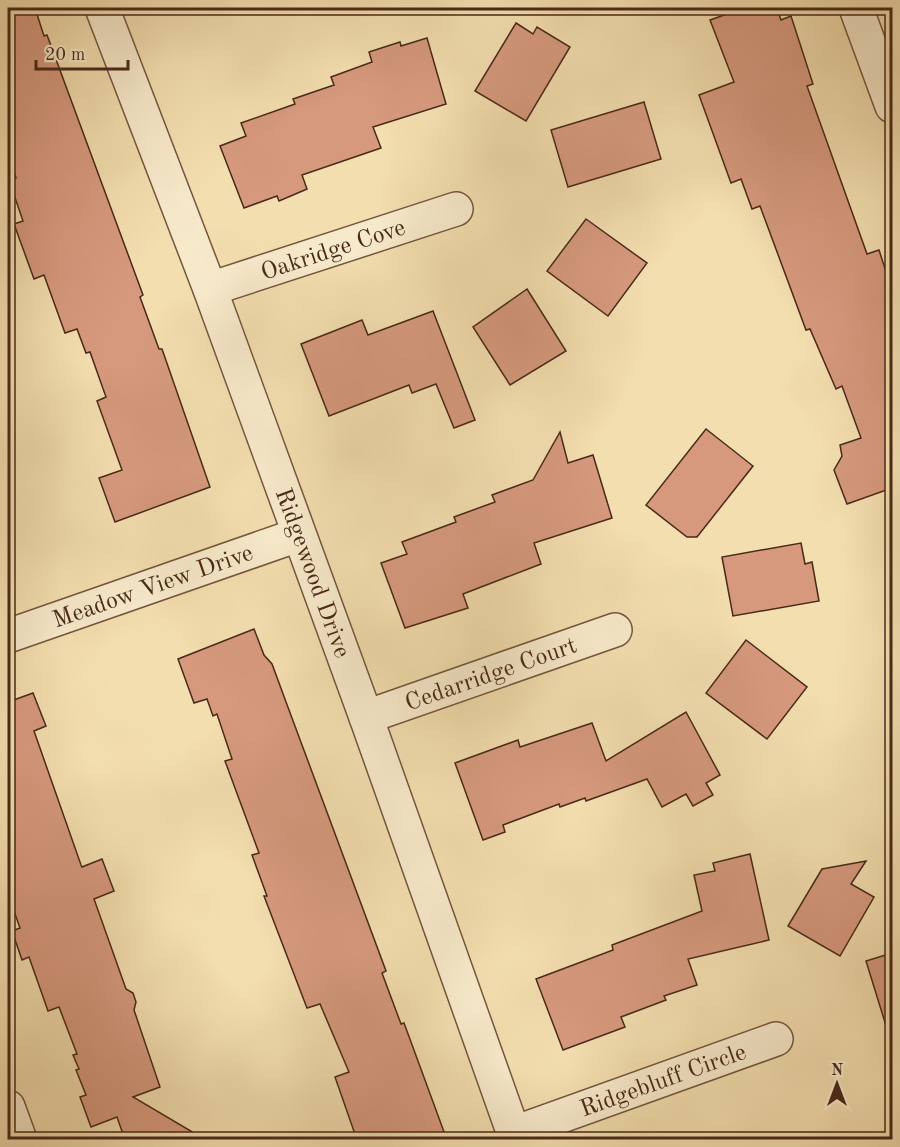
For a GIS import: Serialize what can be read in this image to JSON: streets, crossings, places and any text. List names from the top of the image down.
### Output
{
  "streets": {
    "street": [
      "Oakridge Cove",
      "Ridgewood Drive",
      "Meadow View Drive",
      "Cedarridge Court",
      "Ridgebluff Circle"
    ]
  },
  "crossings": [
    ["Oakridge Cove", "Ridgewood Drive"],
    ["Ridgewood Drive", "Meadow View Drive"],
    ["Ridgewood Drive", "Cedarridge Court"],
    ["Ridgewood Drive", "Ridgebluff Circle"]
  ],
  "scale_bar": "20 m",
  "north": "top"
}
